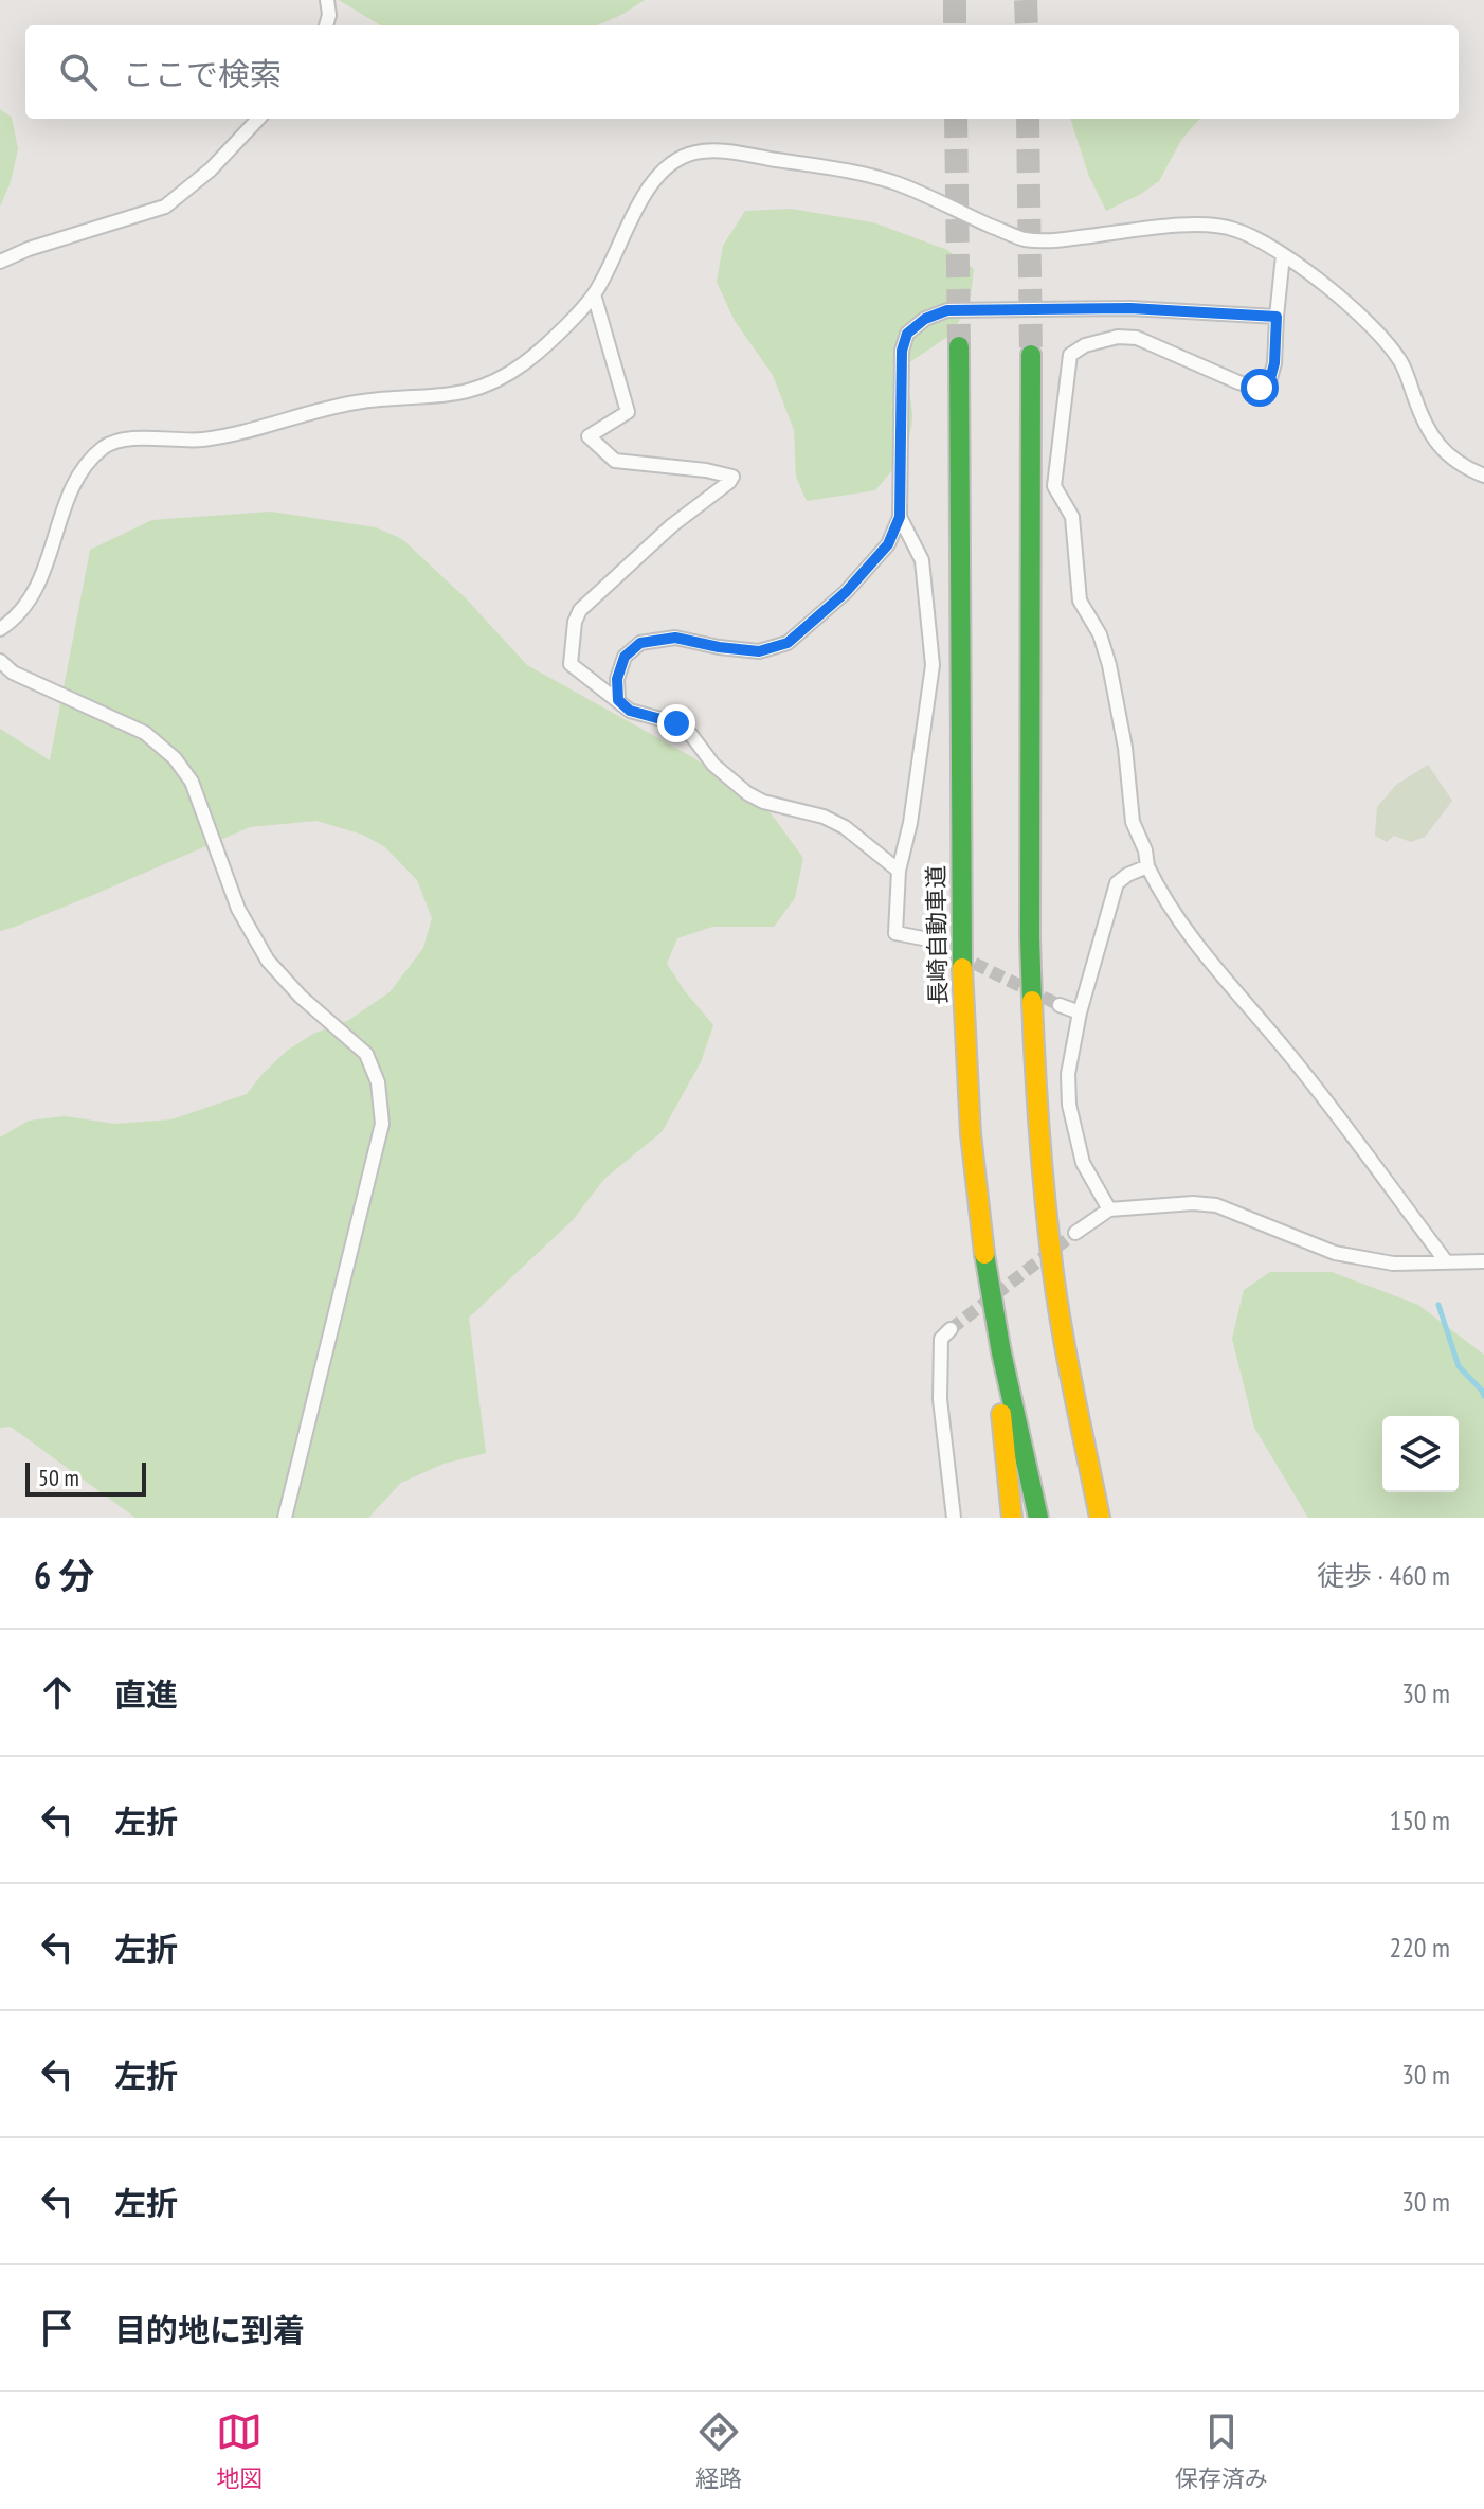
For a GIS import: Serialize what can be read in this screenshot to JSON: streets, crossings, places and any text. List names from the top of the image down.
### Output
{
  "streets": {
    "highway": ["長崎自動車道"]
  },
  "scale_bar": "50 m",
  "page": {
    "search": "ここで検索",
    "scale": "50 m",
    "heading": ["6 分", "徒歩 · 460 m"],
    "list": [
      ["直進", "30 m"],
      ["左折", "150 m"],
      ["左折", "220 m"],
      ["左折", "30 m"],
      ["左折", "30 m"],
      "目的地に到着"
    ],
    "nav": ["地図", "経路", "保存済み"]
  }
}
